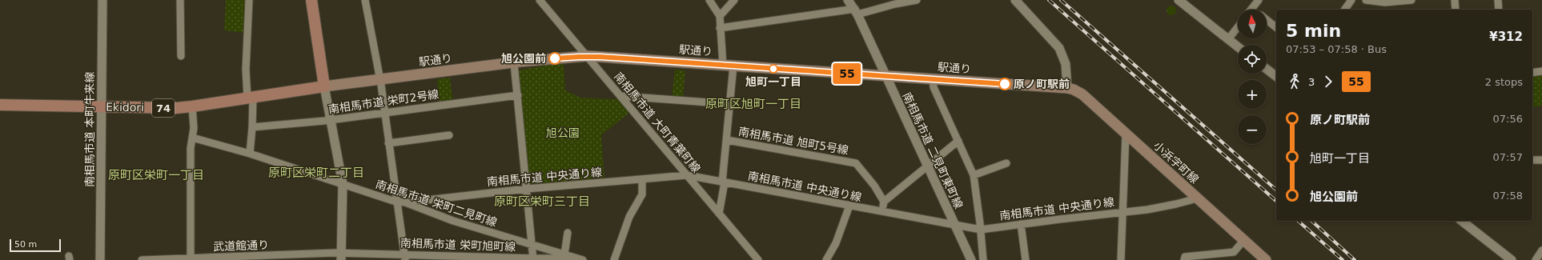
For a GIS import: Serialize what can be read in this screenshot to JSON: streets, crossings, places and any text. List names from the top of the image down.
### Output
{
  "streets": {
    "main road": [
      "駅通り",
      "Ekidori",
      "74",
      "小浜字町線"
    ],
    "street": [
      "南相馬市道 栄町2号線",
      "南相馬市道 大町青葉町線",
      "南相馬市道 本町牛来線",
      "南相馬市道 旭町5号線",
      "南相馬市道 二見町東町線",
      "南相馬市道 中央通り線",
      "南相馬市道 栄町二見町線",
      "南相馬市道 栄町旭町線",
      "武道館通り"
    ]
  },
  "crossings": [
    ["駅通り", "Ekidori"],
    ["駅通り", "南相馬市道 大町青葉町線"],
    ["駅通り", "南相馬市道 二見町東町線"],
    ["駅通り", "小浜字町線"],
    ["Ekidori", "南相馬市道 本町牛来線"],
    ["南相馬市道 大町青葉町線", "南相馬市道 中央通り線"],
    ["南相馬市道 二見町東町線", "南相馬市道 中央通り線"],
    ["小浜字町線", "南相馬市道 中央通り線"],
    ["南相馬市道 中央通り線", "南相馬市道 栄町二見町線"],
    ["南相馬市道 栄町二見町線", "南相馬市道 栄町旭町線"],
    ["南相馬市道 栄町旭町線", "武道館通り"]
  ],
  "districts": [
    "原町区旭町一丁目",
    "原町区栄町二丁目",
    "原町区栄町一丁目",
    "原町区栄町三丁目"
  ],
  "parks": ["旭公園"],
  "places": ["旭公園前", "旭町一丁目", "原ノ町駅前"],
  "lines": ["bus line 55"],
  "scale_bar": "50 m",
  "north": "top",
  "page": {
    "on_map": "55",
    "map_buttons": ["+", "−"],
    "heading": ["5 min", "07:53 – 07:58 · Bus", "¥312"],
    "legs": ["3", "55", "2 stops"],
    "list": [
      {
        "name": "原ノ町駅前",
        "value": "07:56"
      },
      {
        "name": "旭町一丁目",
        "value": "07:57"
      },
      {
        "name": "旭公園前",
        "value": "07:58"
      }
    ],
    "scale": "50 m"
  }
}
